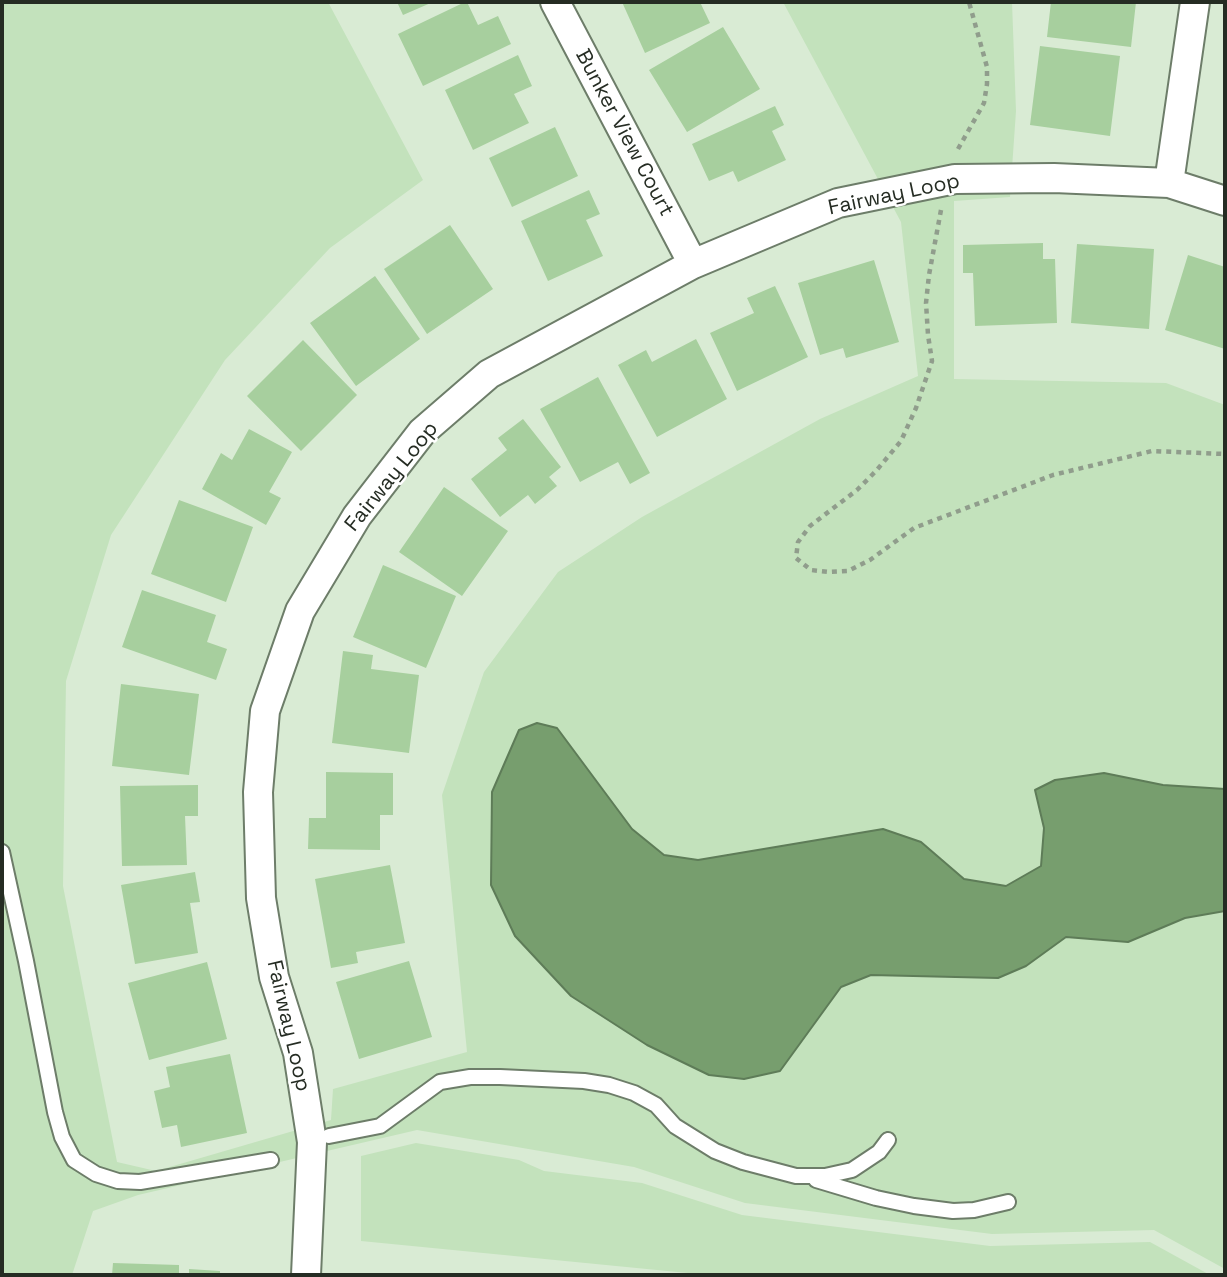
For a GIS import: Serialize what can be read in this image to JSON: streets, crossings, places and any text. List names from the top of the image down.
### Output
{
  "streets": {
    "street": ["Bunker View Court", "Fairway Loop"]
  },
  "crossings": [
    ["Bunker View Court", "Fairway Loop"]
  ]
}
